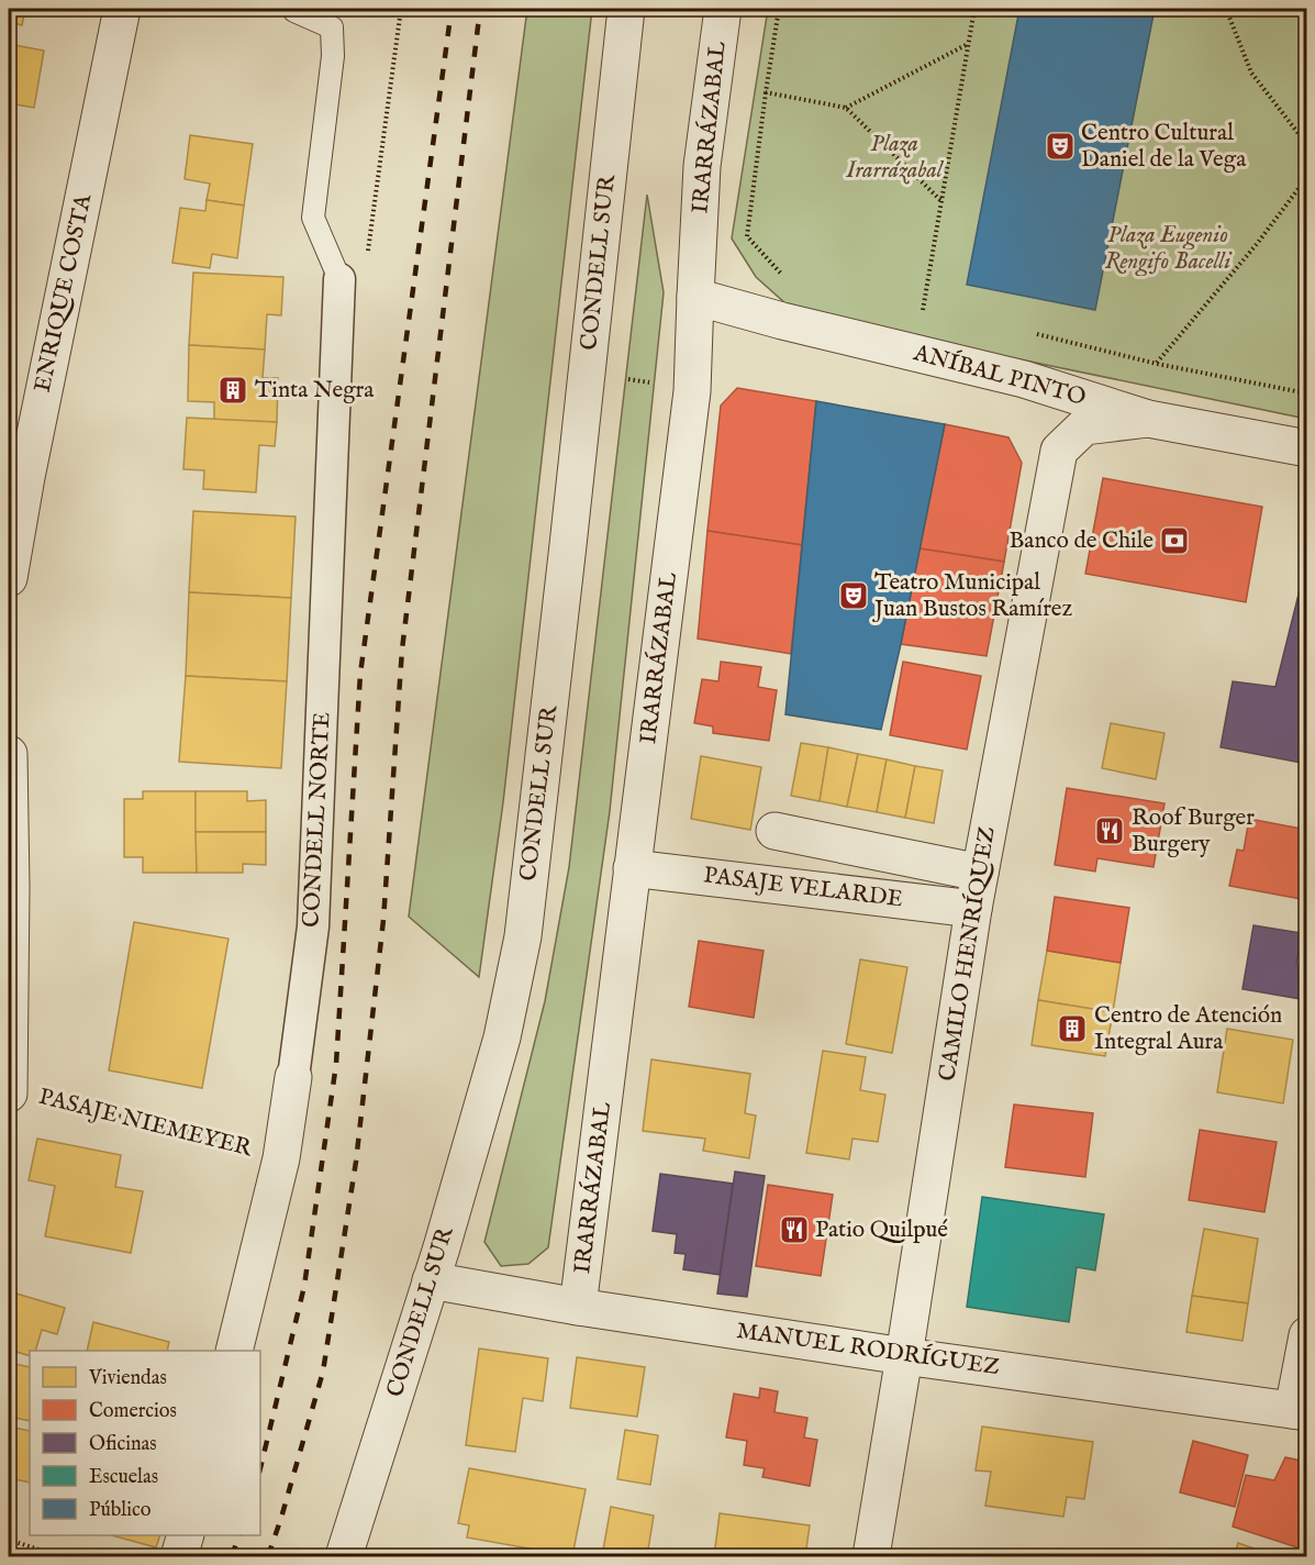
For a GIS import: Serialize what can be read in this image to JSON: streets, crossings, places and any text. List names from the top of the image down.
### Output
{
  "streets": {
    "street": [
      "IRARRÁZABAL",
      "CONDELL SUR",
      "ENRIQUE COSTA",
      "ANÍBAL PINTO",
      "CONDELL NORTE",
      "PASAJE VELARDE",
      "CAMILO HENRÍQUEZ",
      "MANUEL RODRÍGUEZ"
    ],
    "path": ["PASAJE NIEMEYER"]
  },
  "crossings": [
    ["IRARRÁZABAL", "ANÍBAL PINTO"],
    ["IRARRÁZABAL", "PASAJE VELARDE"],
    ["IRARRÁZABAL", "MANUEL RODRÍGUEZ"],
    ["CONDELL SUR", "MANUEL RODRÍGUEZ"],
    ["ANÍBAL PINTO", "CAMILO HENRÍQUEZ"],
    ["CONDELL NORTE", "PASAJE NIEMEYER"],
    ["PASAJE VELARDE", "CAMILO HENRÍQUEZ"],
    ["CAMILO HENRÍQUEZ", "MANUEL RODRÍGUEZ"]
  ],
  "parks": ["Plaza Irarrázabal", "Plaza Eugenio Rengifo Bacelli"],
  "places": {
    "theatre": ["Centro Cultural Daniel de la Vega", "Teatro Municipal Juan Bustos Ramírez"],
    "building": ["Tinta Negra", "Centro de Atención Integral Aura"],
    "bank": ["Banco de Chile"],
    "restaurant": ["Roof Burger Burgery", "Patio Quilpué"]
  },
  "legend": [
    "Viviendas",
    "Comercios",
    "Oficinas",
    "Escuelas",
    "Público"
  ]
}
